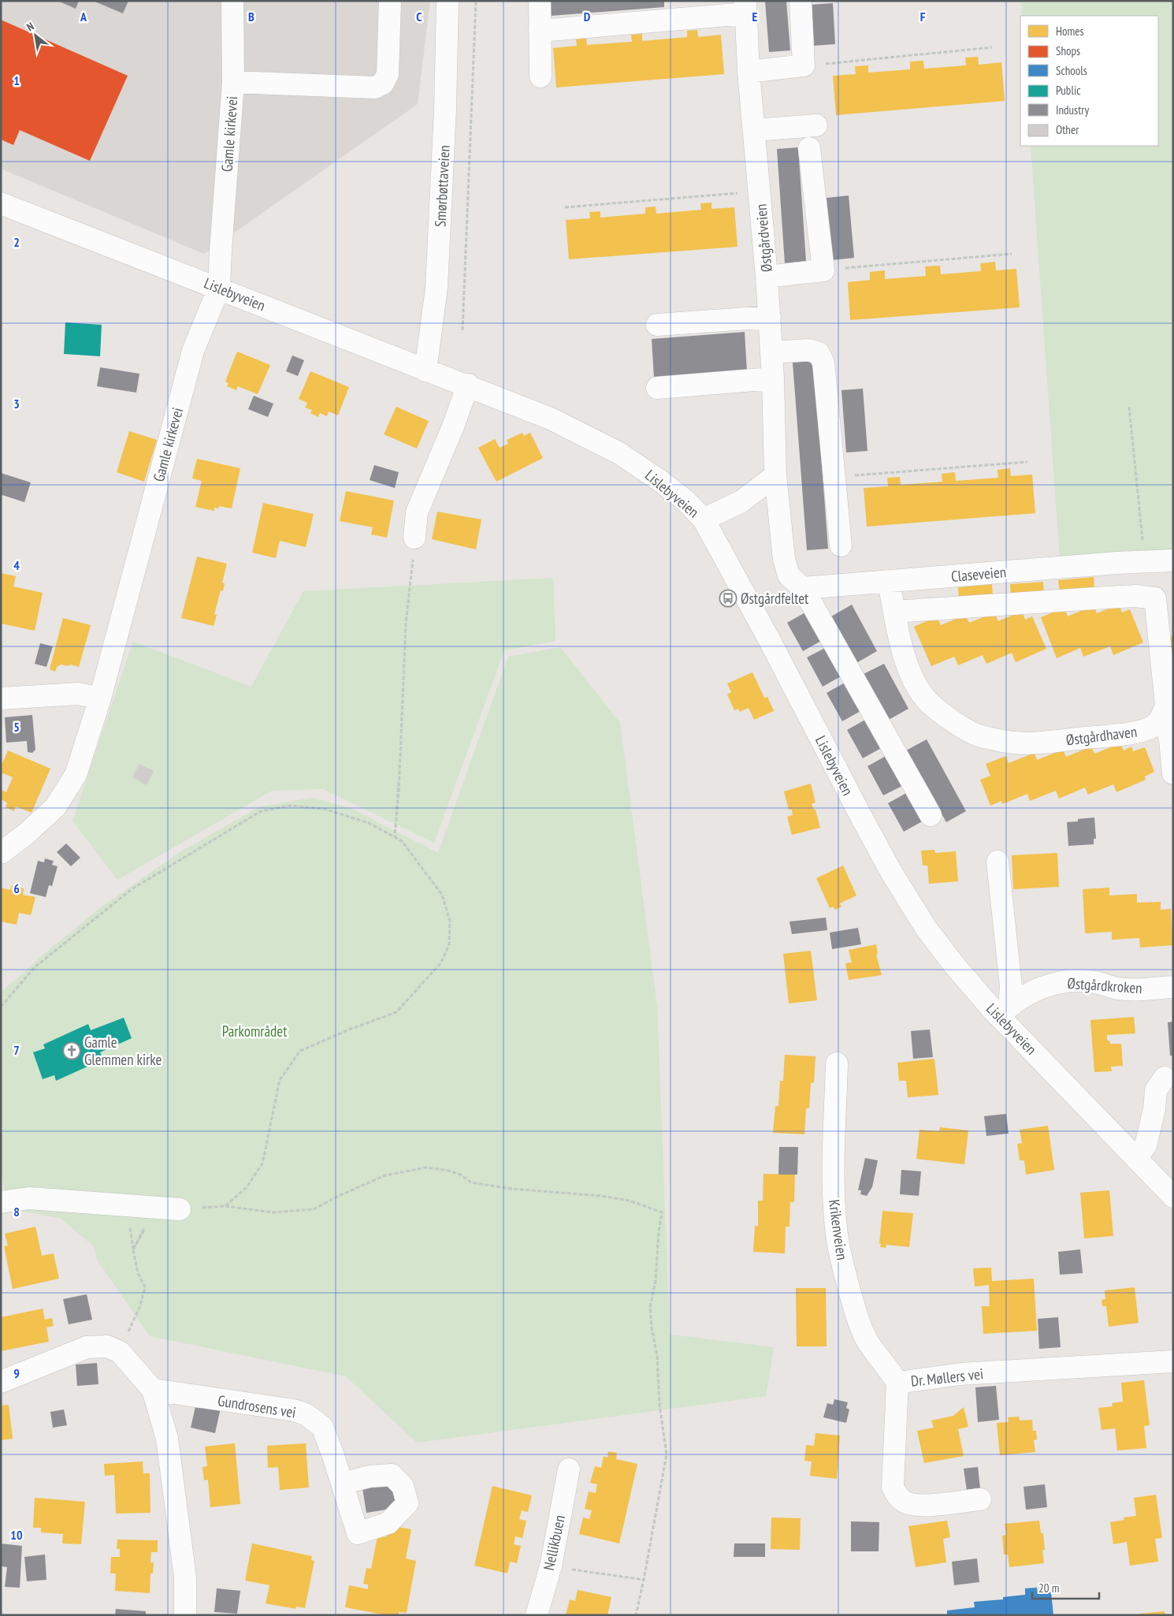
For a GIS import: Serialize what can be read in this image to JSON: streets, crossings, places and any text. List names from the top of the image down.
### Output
{
  "streets": {
    "street": [
      "Gamle kirkevei",
      "Smørbøttaveien",
      "Østgårdveien",
      "Lislebyveien",
      "Claseveien",
      "Østgårdhaven",
      "Østgårdkroken",
      "Krikenveien",
      "Dr. Møllers vei",
      "Gundrosens vei",
      "Nellikbuen"
    ]
  },
  "crossings": [
    ["Gamle kirkevei", "Lislebyveien"],
    ["Smørbøttaveien", "Lislebyveien"],
    ["Østgårdveien", "Claseveien"],
    ["Lislebyveien", "Østgårdkroken"],
    ["Claseveien", "Østgårdhaven"],
    ["Krikenveien", "Dr. Møllers vei"]
  ],
  "parks": ["Parkområdet"],
  "places": {
    "bus stop": ["Østgårdfeltet"],
    "church": ["Gamle Glemmen kirke"]
  },
  "legend": [
    "Homes",
    "Shops",
    "Schools",
    "Public",
    "Industry",
    "Other"
  ],
  "scale_bar": "20 m",
  "north": "top left",
  "grid": {
    "columns": [
      "A",
      "B",
      "C",
      "D",
      "E",
      "F"
    ],
    "rows": [
      "1",
      "2",
      "3",
      "4",
      "5",
      "6",
      "7",
      "8",
      "9",
      "10"
    ]
  }
}
